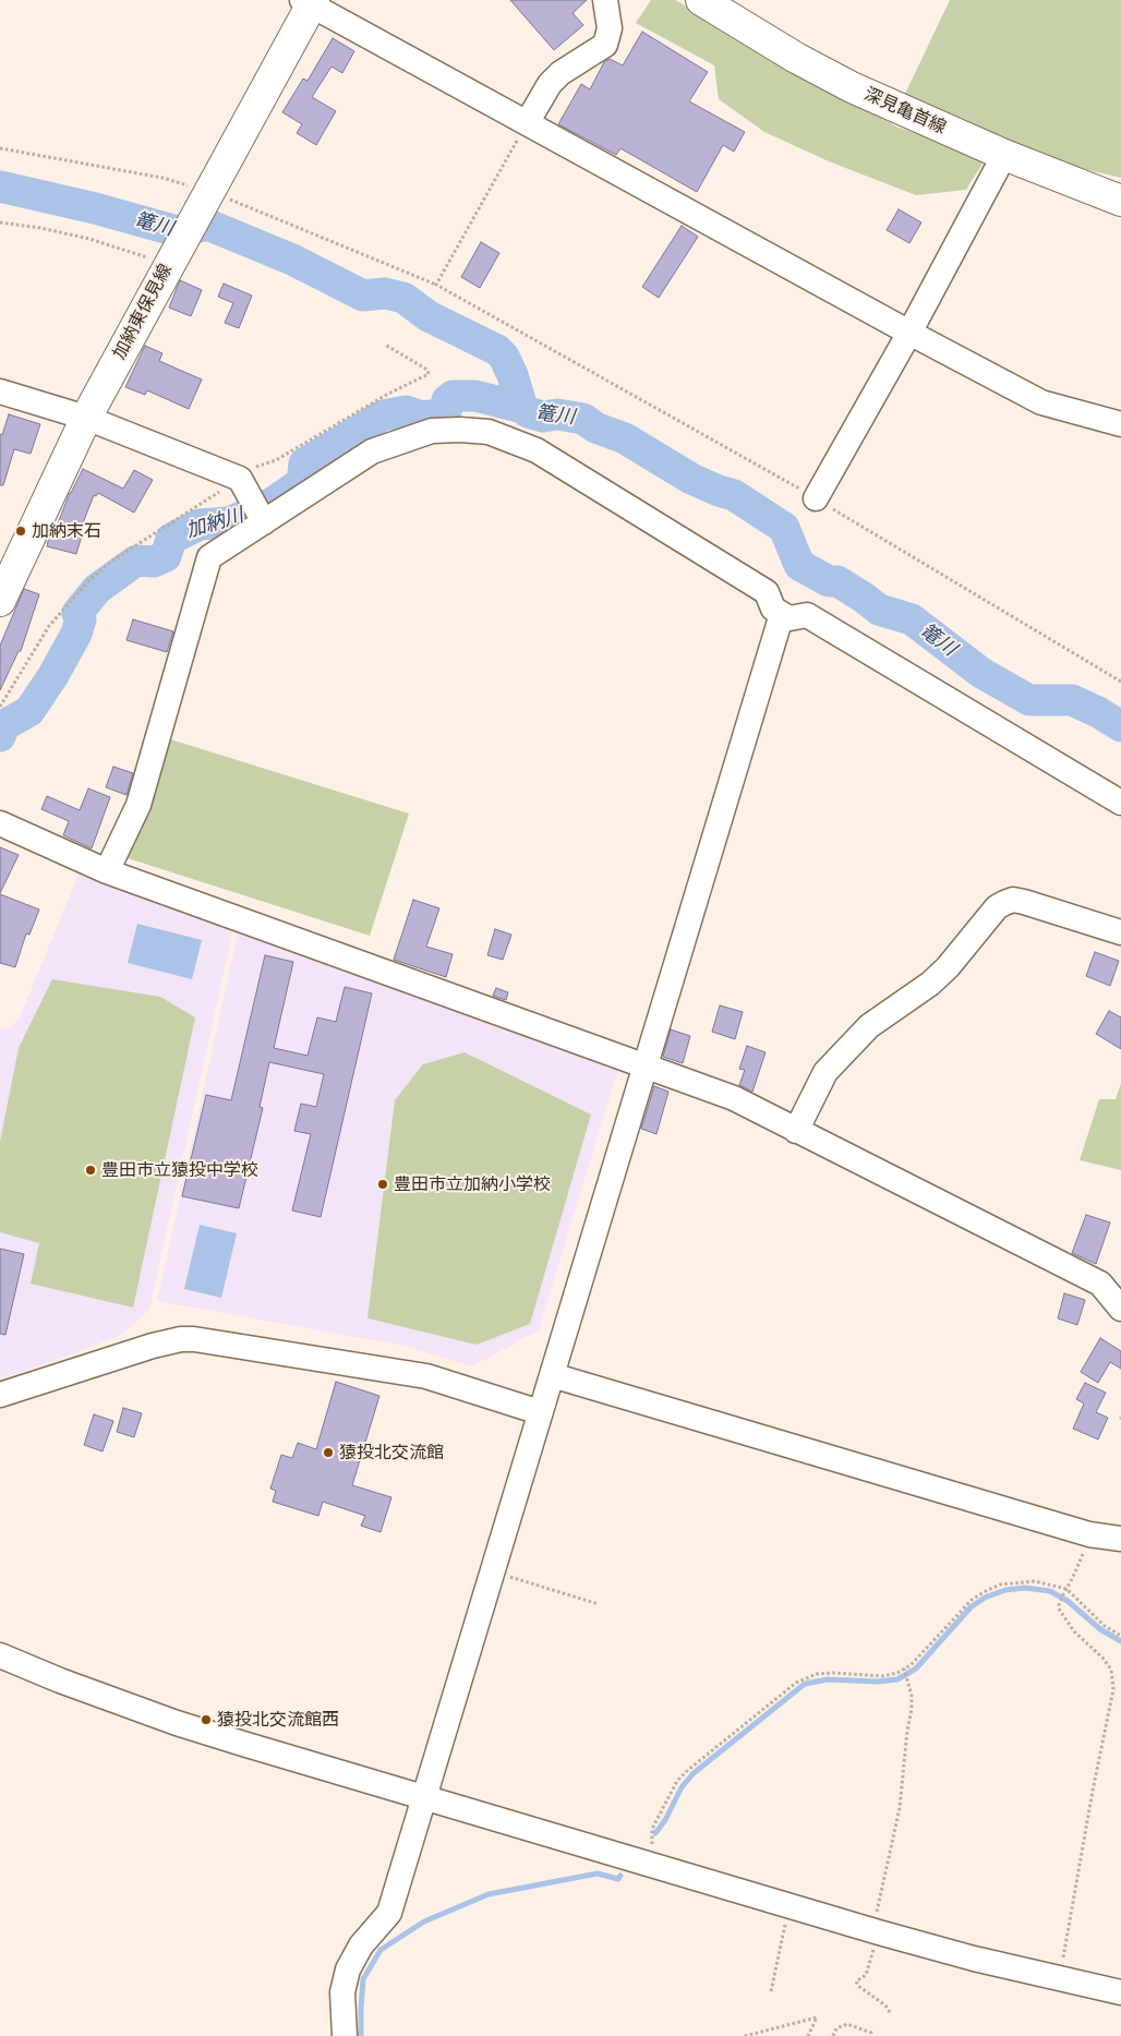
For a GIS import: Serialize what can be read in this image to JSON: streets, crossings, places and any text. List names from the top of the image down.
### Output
{
  "streets": {
    "main road": ["深見亀首線", "加納東保見線"]
  },
  "water": ["篭川", "加納川"],
  "places": [
    "加納末石",
    "豊田市立猿投中学校",
    "豊田市立加納小学校",
    "猿投北交流館",
    "猿投北交流館西"
  ]
}
